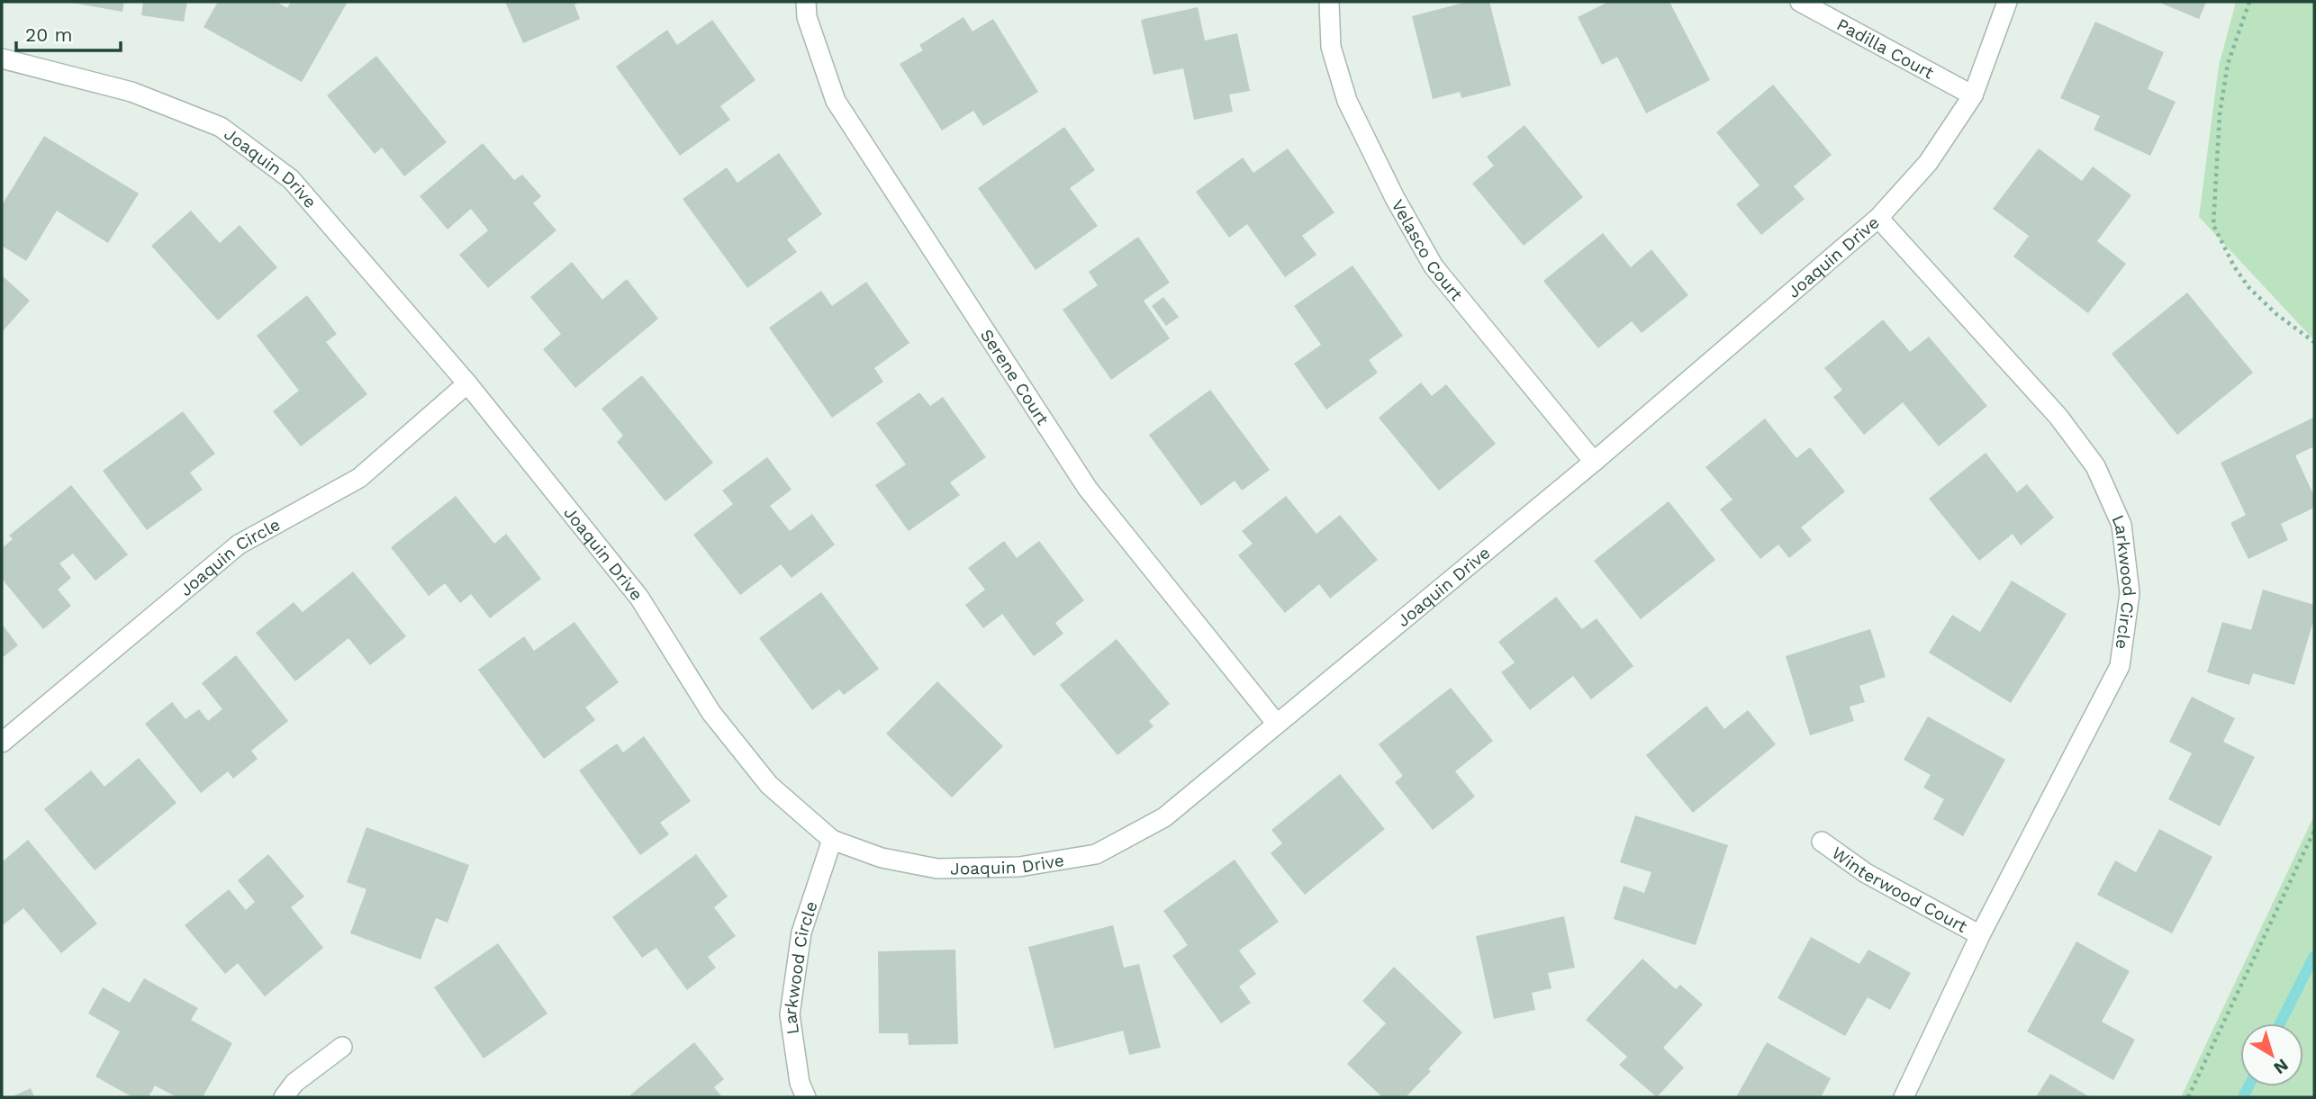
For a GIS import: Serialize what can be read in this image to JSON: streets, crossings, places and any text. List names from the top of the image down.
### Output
{
  "streets": {
    "street": [
      "Padilla Court",
      "Joaquin Drive",
      "Velasco Court",
      "Serene Court",
      "Joaquin Circle",
      "Larkwood Circle",
      "Winterwood Court"
    ]
  },
  "crossings": [
    ["Padilla Court", "Joaquin Drive"],
    ["Joaquin Drive", "Velasco Court"],
    ["Joaquin Drive", "Serene Court"],
    ["Joaquin Drive", "Joaquin Circle"],
    ["Joaquin Drive", "Larkwood Circle"],
    ["Larkwood Circle", "Winterwood Court"]
  ],
  "scale_bar": "20 m",
  "north": "bottom right"
}
